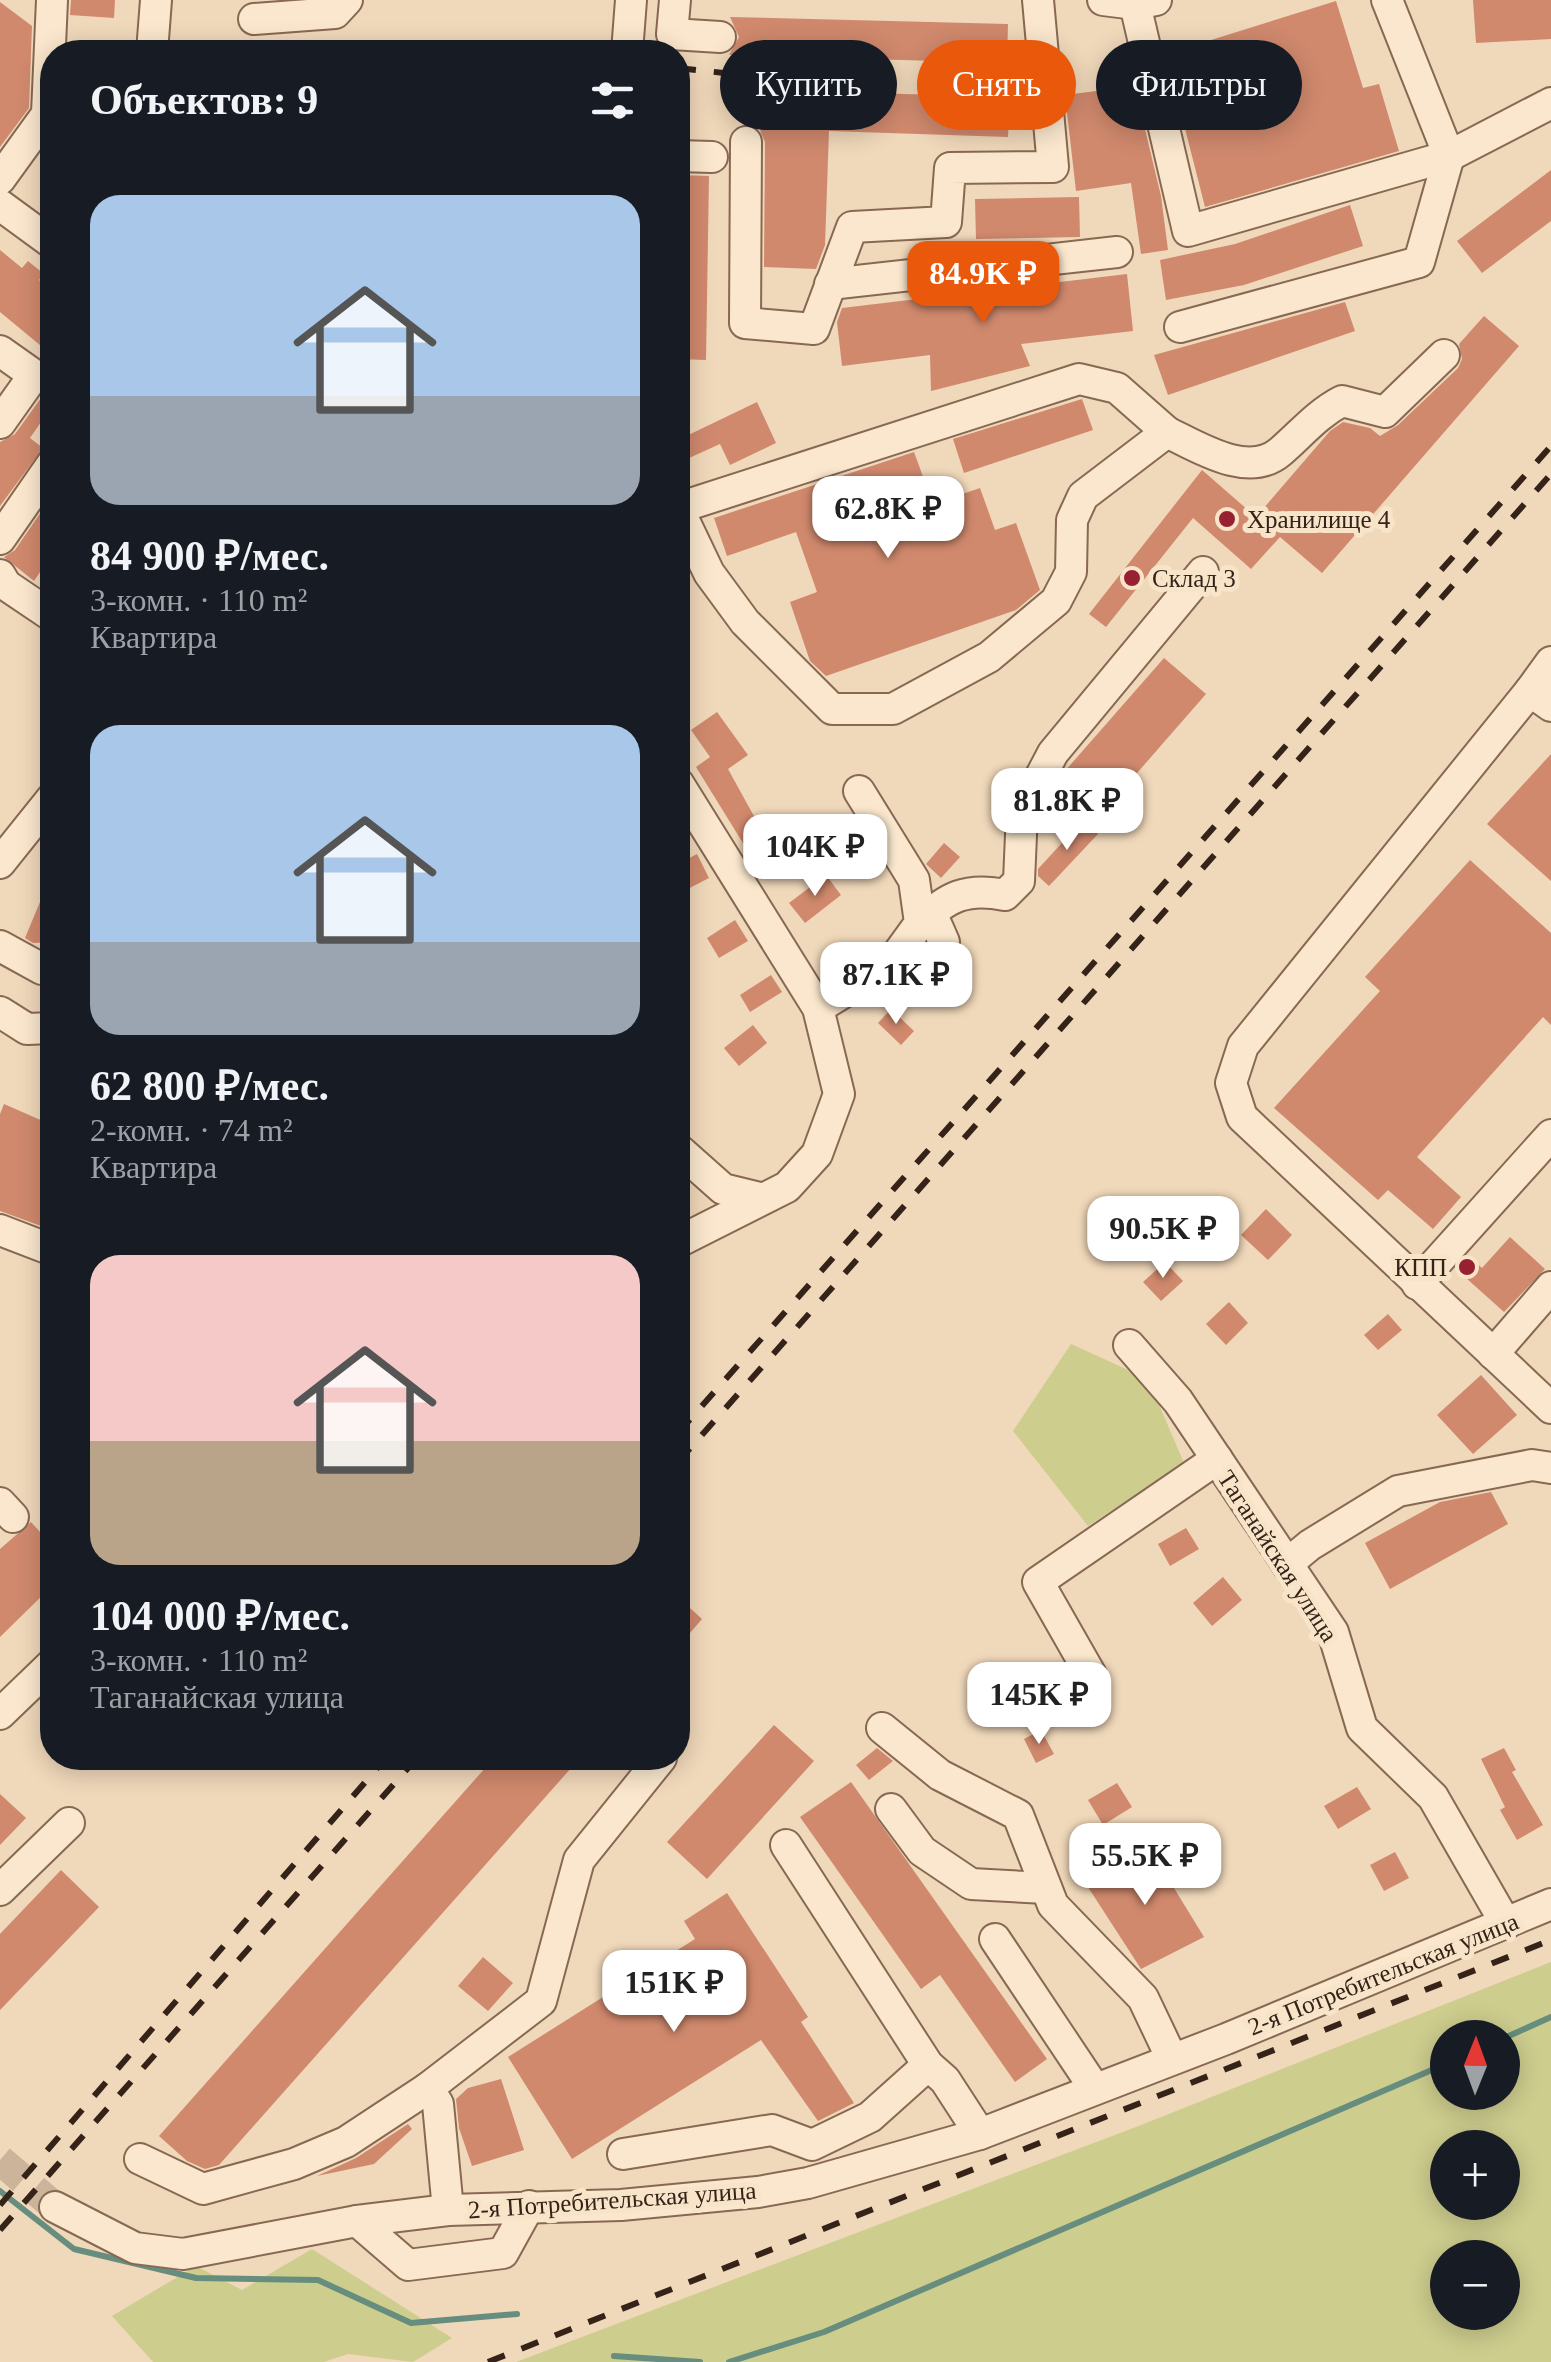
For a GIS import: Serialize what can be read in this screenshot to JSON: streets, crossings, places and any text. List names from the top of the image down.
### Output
{
  "streets": {
    "street": ["Таганайская улица", "2-я Потребительская улица"]
  },
  "crossings": [
    ["Таганайская улица", "2-я Потребительская улица"]
  ],
  "places": ["Хранилище 4", "Склад 3", "КПП"],
  "north": "top",
  "page": {
    "chip": ["Купить", "Снять", "Фильтры"],
    "heading": "Объектов: 9",
    "list": [
      {
        "name": "84 900 ₽/мес.",
        "note": "3-комн. · 110 m² · Квартира"
      },
      {
        "name": "62 800 ₽/мес.",
        "note": "2-комн. · 74 m² · Квартира"
      },
      {
        "name": "104 000 ₽/мес.",
        "note": "3-комн. · 110 m² · Таганайская улица"
      }
    ],
    "price": [
      "84.9K ₽",
      "62.8K ₽",
      "81.8K ₽",
      "104K ₽",
      "87.1K ₽",
      "90.5K ₽",
      "145K ₽",
      "55.5K ₽",
      "151K ₽"
    ],
    "map_buttons": ["+", "−"]
  }
}
